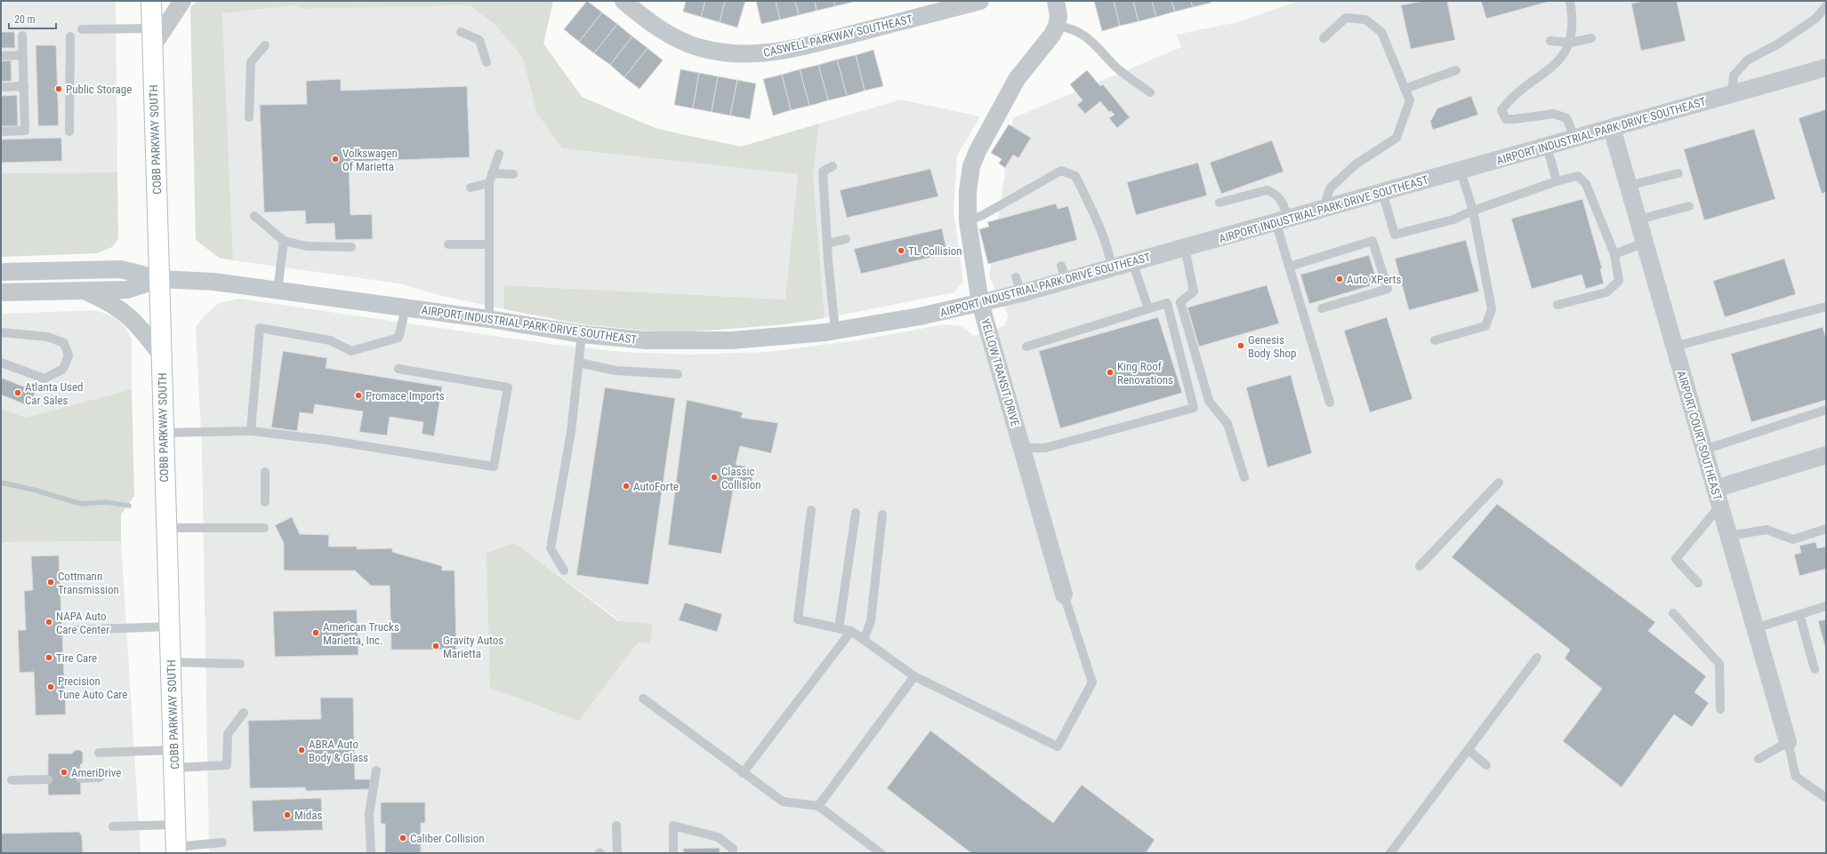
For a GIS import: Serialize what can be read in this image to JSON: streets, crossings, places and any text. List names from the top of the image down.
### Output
{
  "streets": {
    "main road": ["COBB PARKWAY SOUTH"],
    "street": [
      "CASWELL PARKWAY SOUTHEAST",
      "AIRPORT INDUSTRIAL PARK DRIVE SOUTHEAST",
      "YELLOW TRANSIT DRIVE",
      "AIRPORT COURT SOUTHEAST"
    ]
  },
  "crossings": [
    ["AIRPORT INDUSTRIAL PARK DRIVE SOUTHEAST", "COBB PARKWAY SOUTH"],
    ["AIRPORT INDUSTRIAL PARK DRIVE SOUTHEAST", "YELLOW TRANSIT DRIVE"],
    ["AIRPORT INDUSTRIAL PARK DRIVE SOUTHEAST", "AIRPORT COURT SOUTHEAST"]
  ],
  "places": [
    "Public Storage",
    "Volkswagen Of Marietta",
    "TL Collision",
    "Auto XPerts",
    "Genesis Body Shop",
    "King Roof Renovations",
    "Atlanta Used Car Sales",
    "Promace Imports",
    "Classic Collision",
    "AutoForte",
    "Cottmann Transmission",
    "NAPA Auto Care Center",
    "American Trucks Marietta, Inc.",
    "Gravity Autos Marietta",
    "Tire Care",
    "Precision Tune Auto Care",
    "ABRA Auto Body & Glass",
    "AmeriDrive",
    "Midas",
    "Caliber Collision"
  ],
  "scale_bar": "20 m"
}
